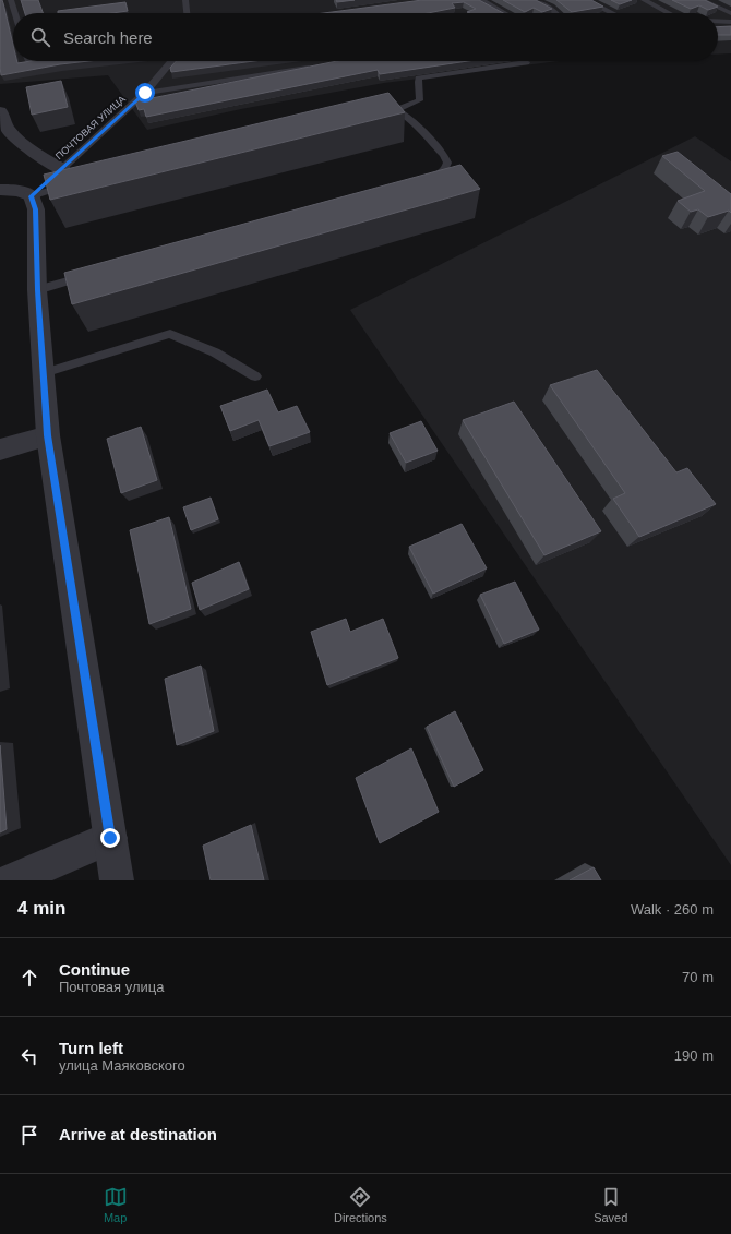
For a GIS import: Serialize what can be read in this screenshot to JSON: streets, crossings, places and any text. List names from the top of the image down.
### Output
{
  "streets": {
    "lane": ["ПОЧТОВАЯ УЛИЦА"]
  },
  "page": {
    "search": "Search here",
    "heading": ["4 min", "Walk · 260 m"],
    "list": [
      ["Continue", "Почтовая улица", "70 m"],
      ["Turn left", "улица Маяковского", "190 m"],
      "Arrive at destination"
    ],
    "nav": ["Map", "Directions", "Saved"]
  }
}
